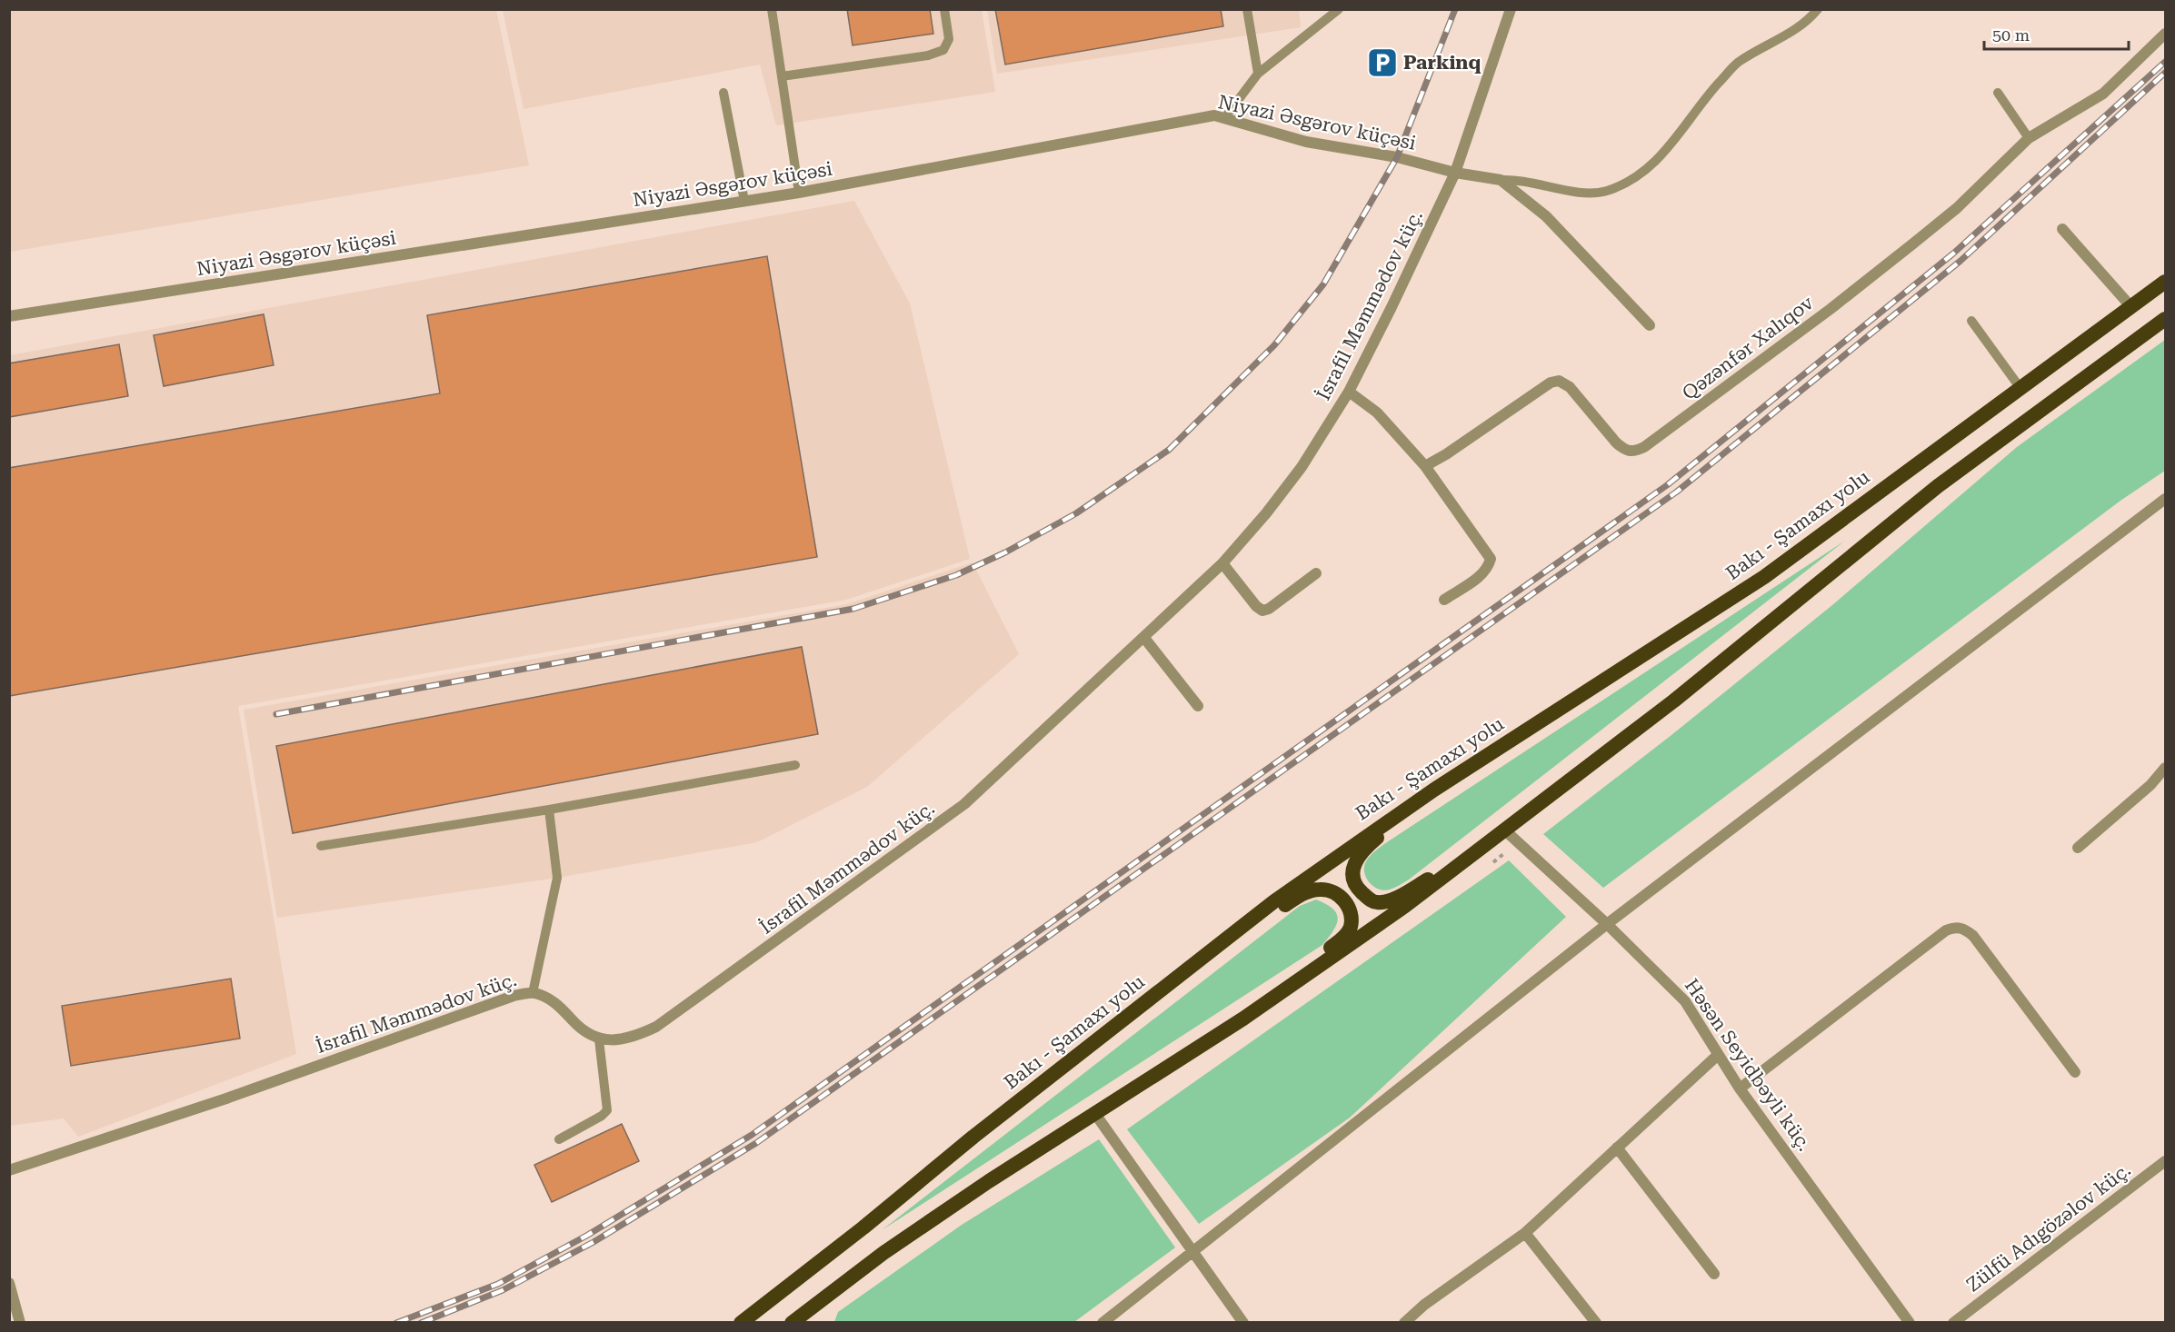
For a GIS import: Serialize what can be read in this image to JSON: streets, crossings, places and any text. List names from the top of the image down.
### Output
{
  "streets": {
    "highway": ["Bakı - Şamaxı yolu"],
    "street": [
      "Niyazi Əsgərov küçəsi",
      "İsrafil Məmmədov küç.",
      "Qəzənfər Xalıqov",
      "Həsən Seyidbəyli küç.",
      "Zülfü Adıgözəlov küç."
    ]
  },
  "crossings": [
    ["Niyazi Əsgərov küçəsi", "İsrafil Məmmədov küç."]
  ],
  "places": {
    "parking": ["Parkinq"]
  },
  "scale_bar": "50 m"
}
